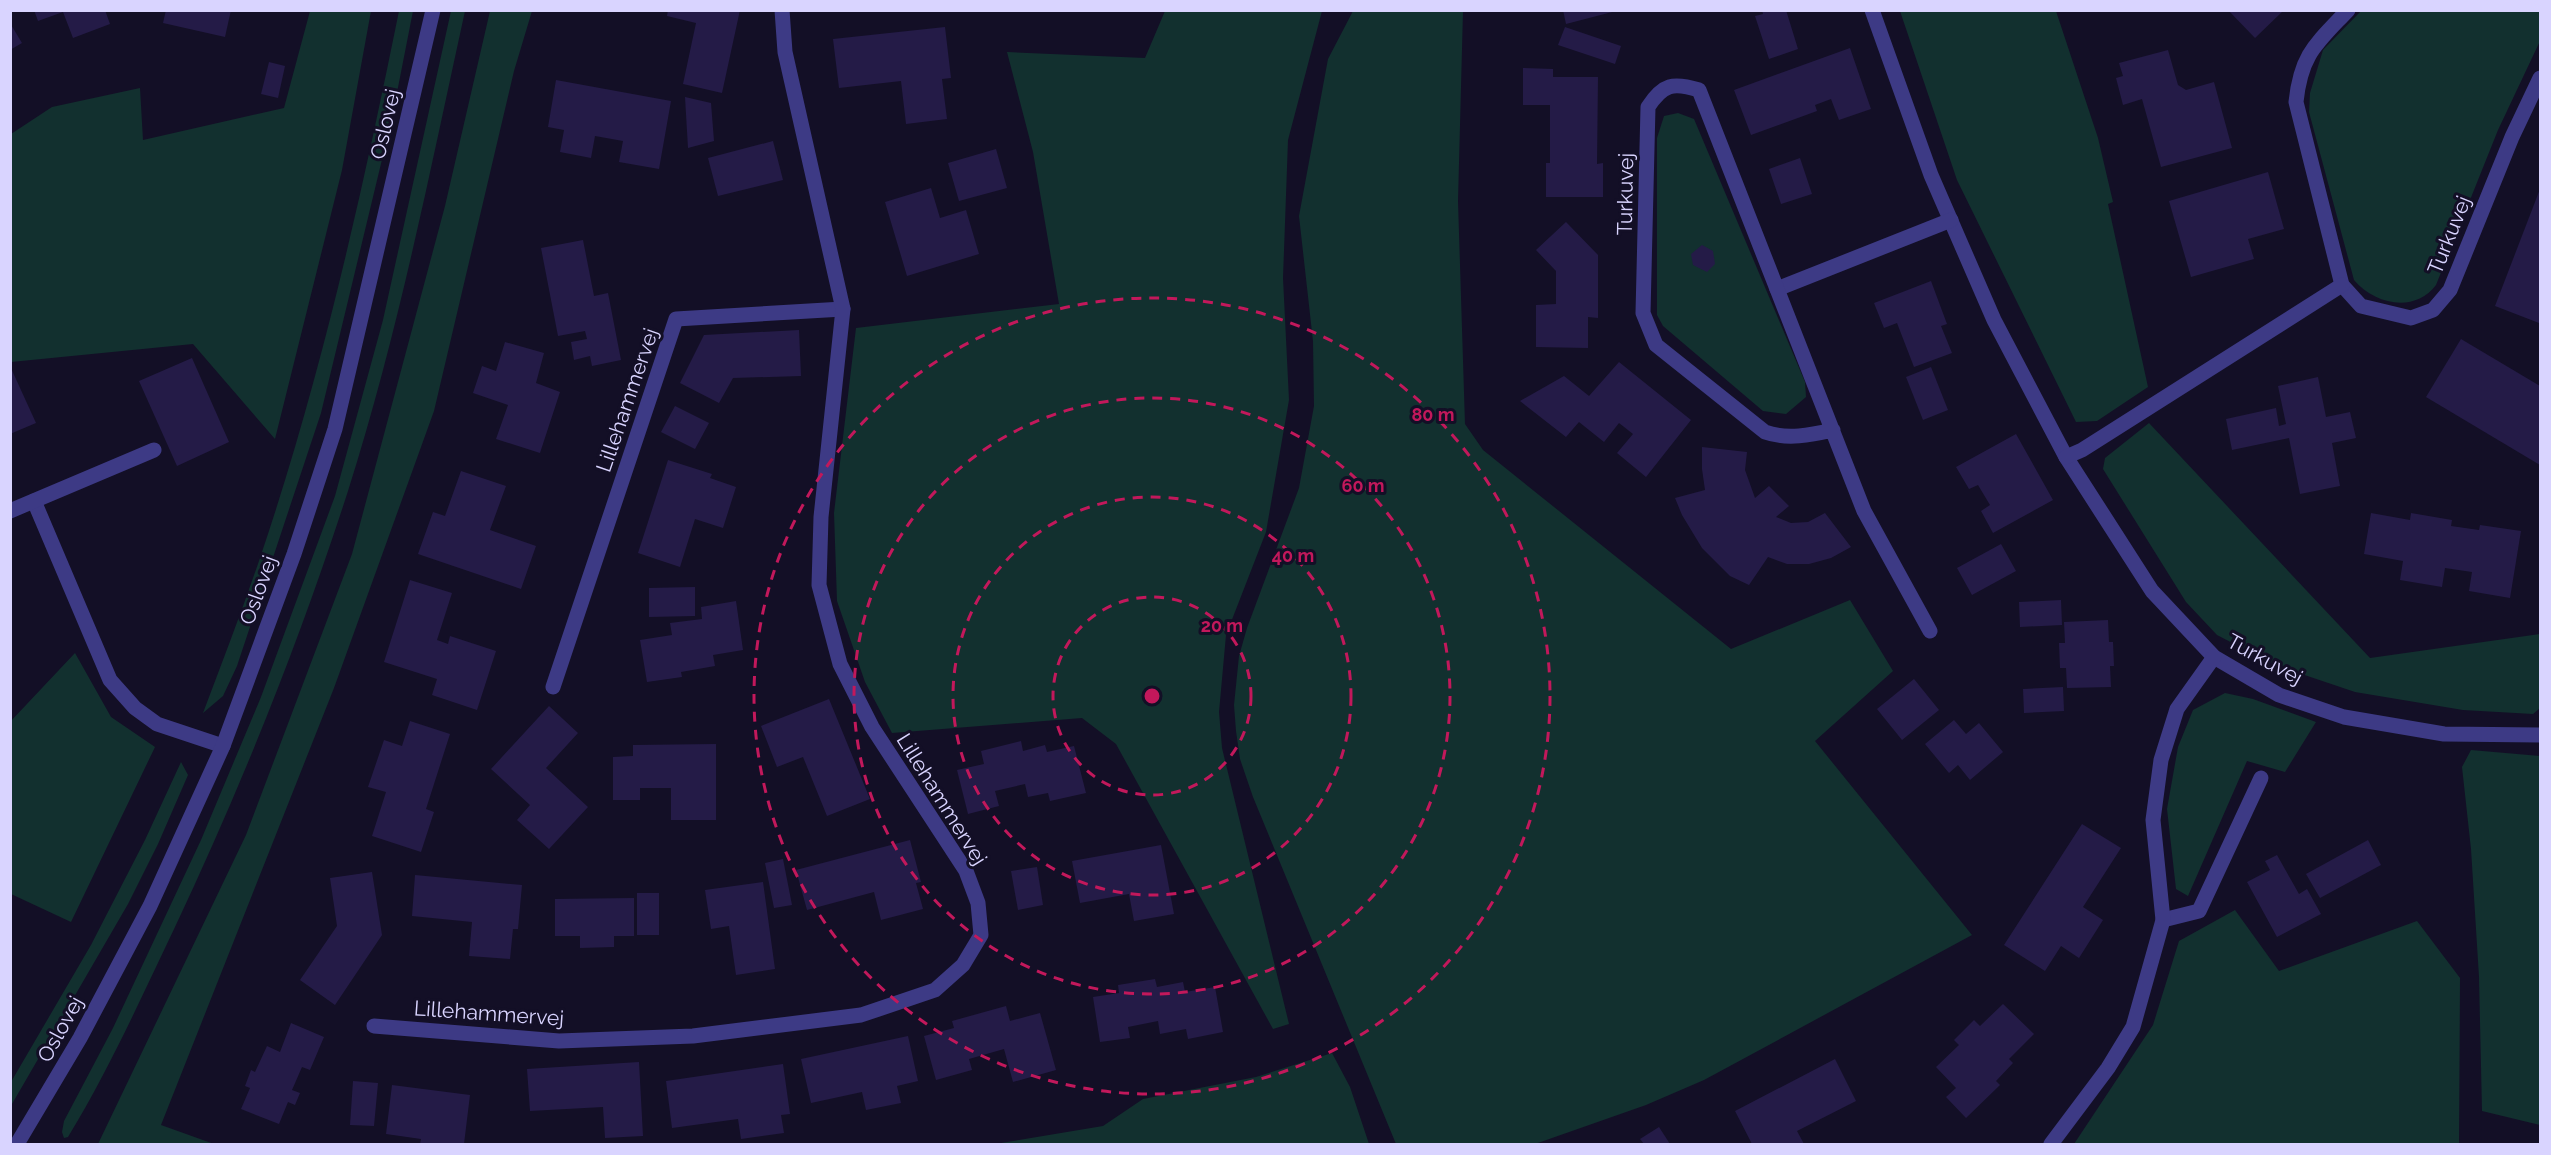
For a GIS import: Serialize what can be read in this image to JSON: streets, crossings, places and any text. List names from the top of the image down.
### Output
{
  "streets": {
    "street": ["Oslovej", "Turkuvej", "Lillehammervej"]
  },
  "rings": [
    "80 m",
    "60 m",
    "40 m",
    "20 m"
  ]
}
